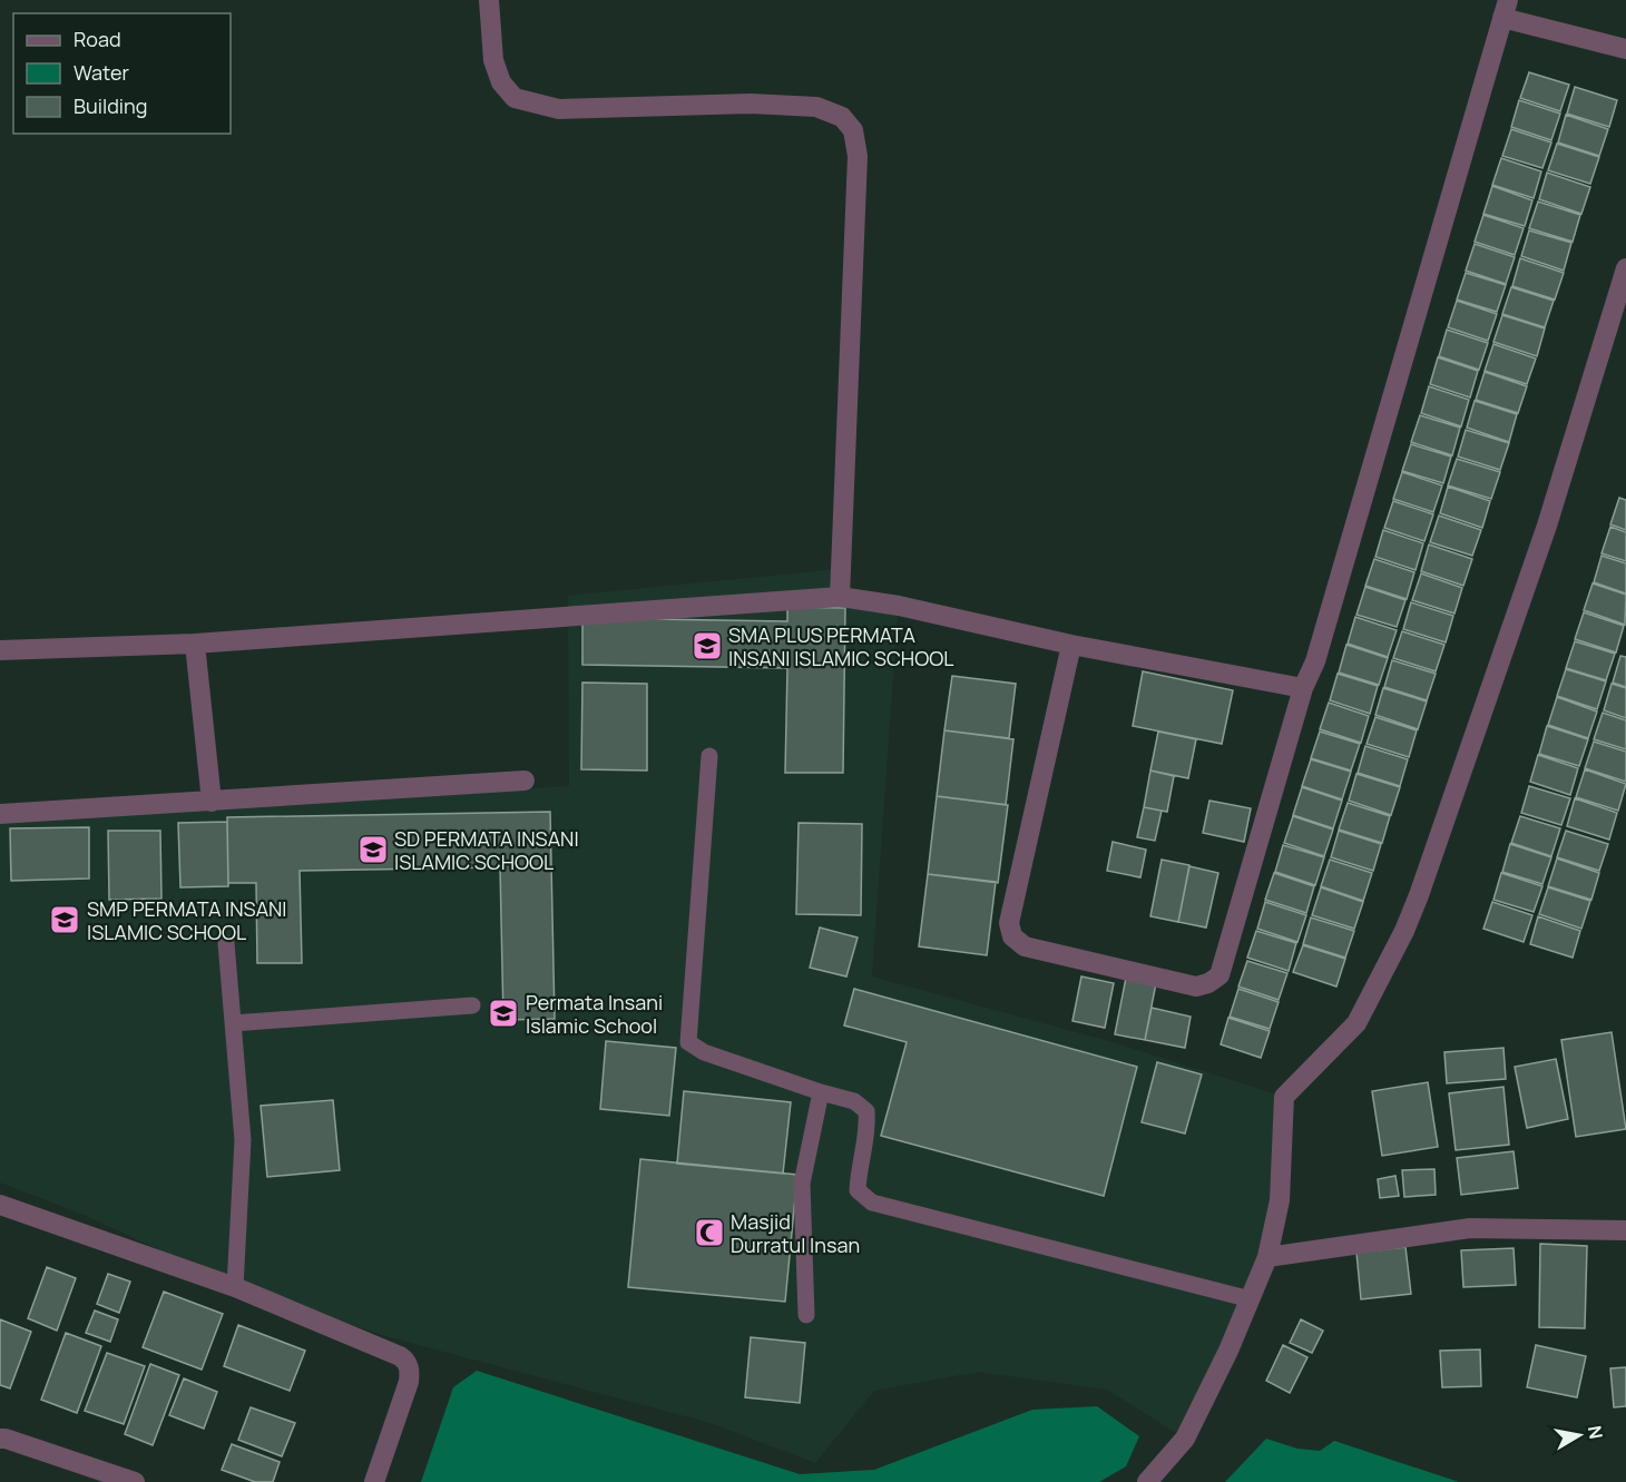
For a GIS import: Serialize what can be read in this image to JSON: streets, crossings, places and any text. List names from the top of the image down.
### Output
{
  "places": {
    "school or university": [
      "SMA PLUS PERMATA INSANI ISLAMIC SCHOOL",
      "SD PERMATA INSANI ISLAMIC SCHOOL",
      "SMP PERMATA INSANI ISLAMIC SCHOOL",
      "Permata Insani Islamic School"
    ],
    "mosque": ["Masjid Durratul Insan"]
  },
  "legend": ["Road", "Water", "Building"],
  "north": "right"
}
